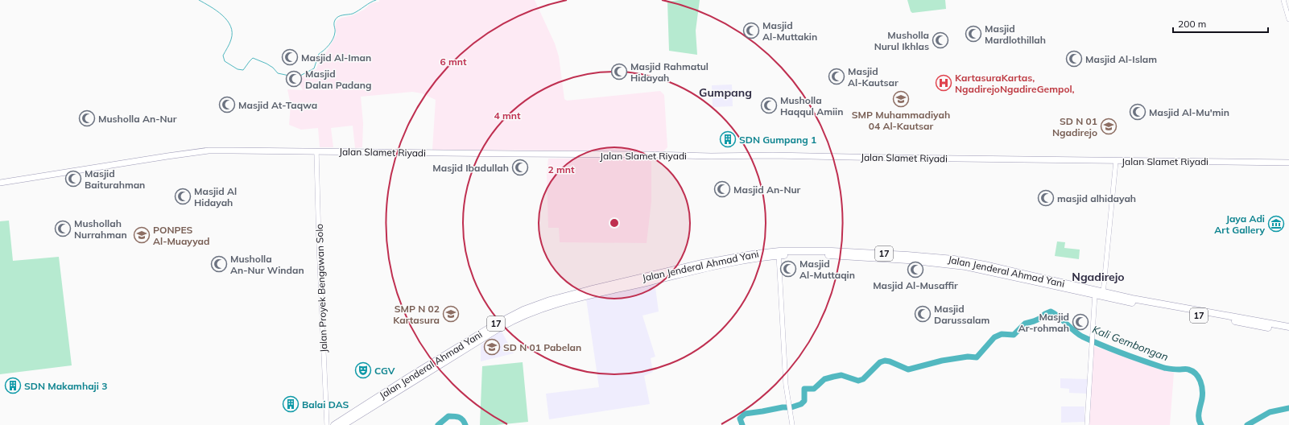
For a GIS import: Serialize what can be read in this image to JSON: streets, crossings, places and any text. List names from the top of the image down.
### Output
{
  "streets": {
    "highway": ["17", "Jalan Jenderal Ahmad Yani"],
    "main road": ["Jalan Slamet Riyadi"],
    "street": ["Jalan Proyek Bengawan Solo"]
  },
  "crossings": [
    ["Jalan Slamet Riyadi", "Jalan Proyek Bengawan Solo"]
  ],
  "districts": ["Gumpang", "Ngadirejo"],
  "water": ["Kali Gembongan"],
  "places": {
    "mosque": [
      "Masjid Al-Muttakin",
      "Masjid Mardlothillah",
      "Musholla Nurul Ikhlas",
      "Masjid Al-Iman",
      "Masjid Al-Islam",
      "Masjid Rahmatul Hidayah",
      "Masjid Al-Kautsar",
      "Masjid Dalan Padang",
      "Masjid At-Taqwa",
      "Musholla Haqqul Amiin",
      "Masjid Al-Mu'min",
      "Musholla An-Nur",
      "Masjid Ibadullah",
      "Masjid Baiturahman",
      "Masjid An-Nur",
      "Masjid Al Hidayah",
      "masjid alhidayah",
      "Mushollah Nurrahman",
      "Musholla An-Nur Windan",
      "Masjid Al-Muttaqin",
      "Masjid Al-Musaffir",
      "Masjid Darussalam",
      "Masjid Ar-rohmah"
    ],
    "hospital": ["KartasuraKartas, NgadirejoNgadireGempol,"],
    "school or university": [
      "SMP Muhammadiyah 04 Al-Kautsar",
      "SD N 01 Ngadirejo",
      "PONPES Al-Muayyad",
      "SMP N 02 Kartasura",
      "SD N 01 Pabelan"
    ],
    "building": ["SDN Gumpang 1", "SDN Makamhaji 3", "Balai DAS"],
    "museum": ["Jaya Adi Art Gallery"],
    "theatre": ["CGV"]
  },
  "scale_bar": "200 m",
  "rings": ["6 mnt", "4 mnt", "2 mnt"]
}
